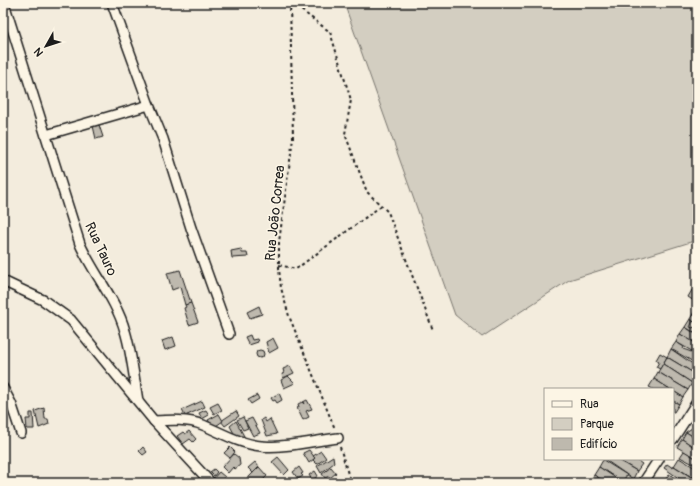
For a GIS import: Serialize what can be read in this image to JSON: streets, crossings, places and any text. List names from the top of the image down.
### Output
{
  "streets": {
    "street": ["Rua Tauro"],
    "path": ["Rua João Correa"]
  },
  "legend": ["Rua", "Parque", "Edifício"],
  "north": "bottom left"
}
